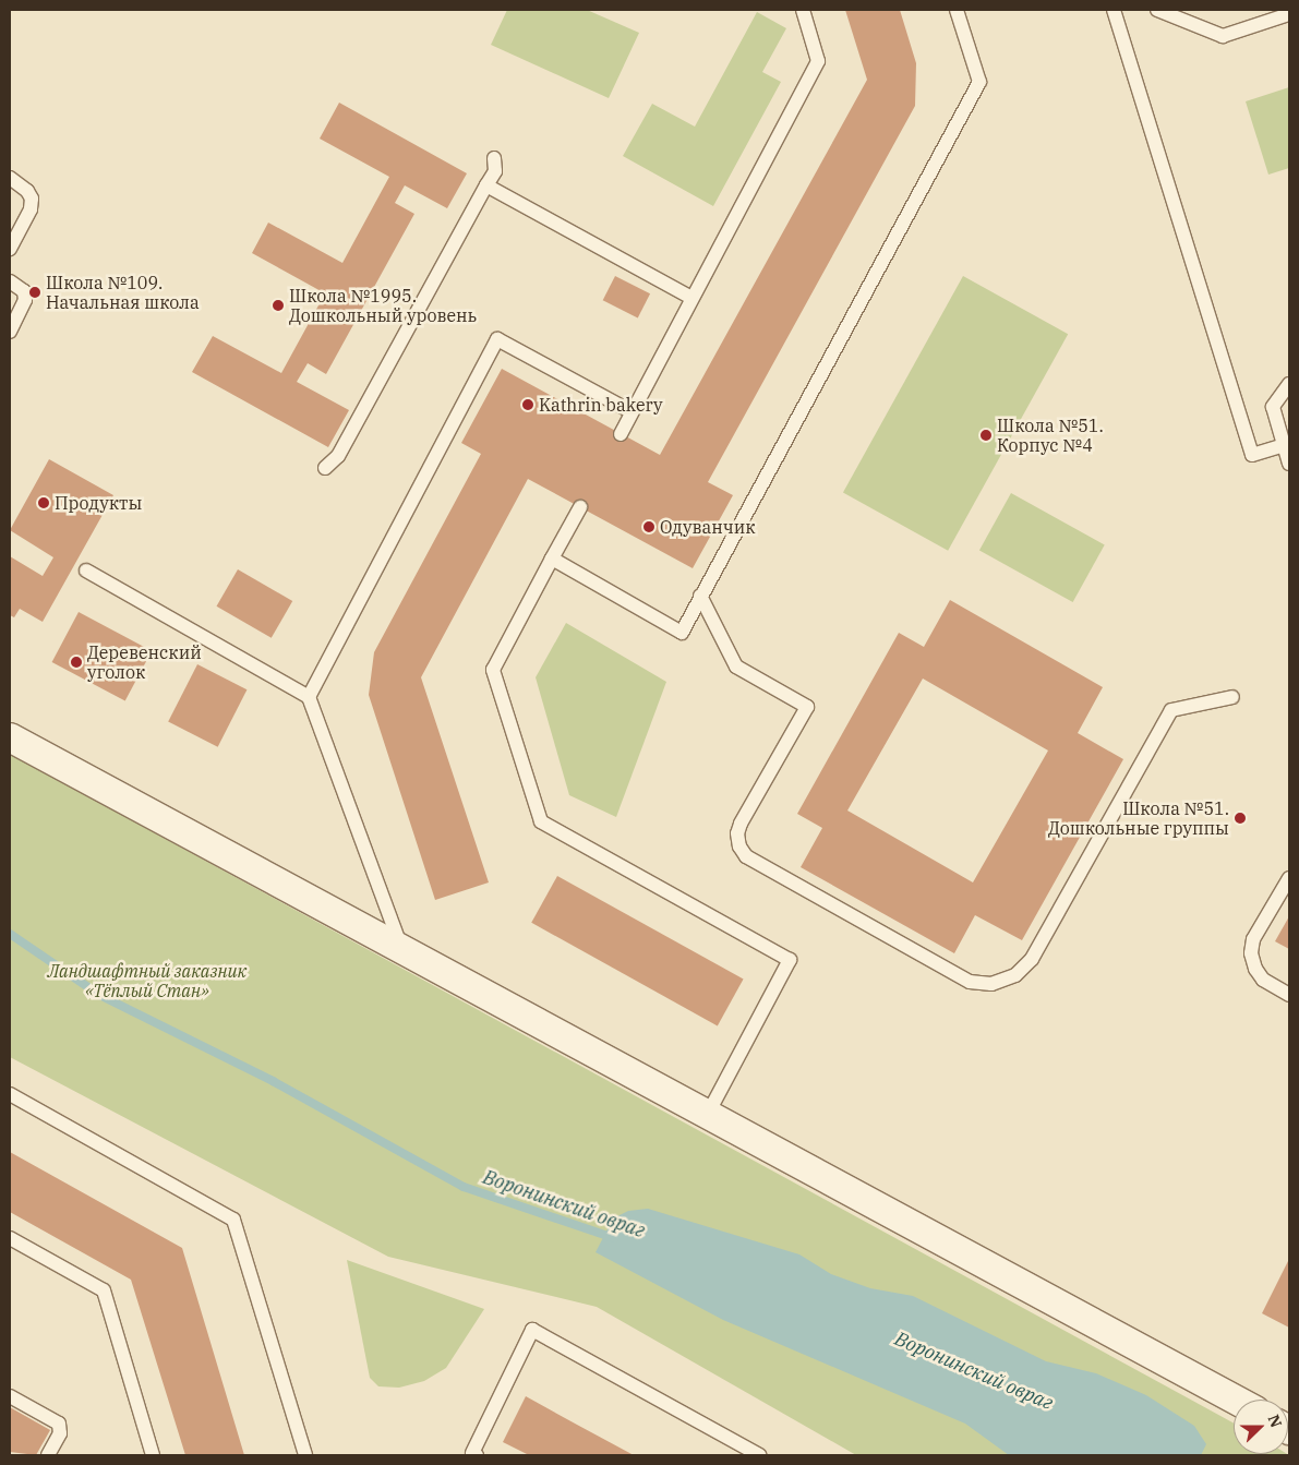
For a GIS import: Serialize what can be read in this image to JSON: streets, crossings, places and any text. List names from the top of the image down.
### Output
{
  "water": ["Воронинский овраг"],
  "parks": ["Ландшафтный заказник «Тёплый Стан»"],
  "places": [
    "Школа №109. Начальная школа",
    "Школа №1995. Дошкольный уровень",
    "Kathrin bakery",
    "Школа №51. Корпус №4",
    "Продукты",
    "Одуванчик",
    "Деревенский уголок",
    "Школа №51. Дошкольные группы"
  ],
  "north": "right"
}
